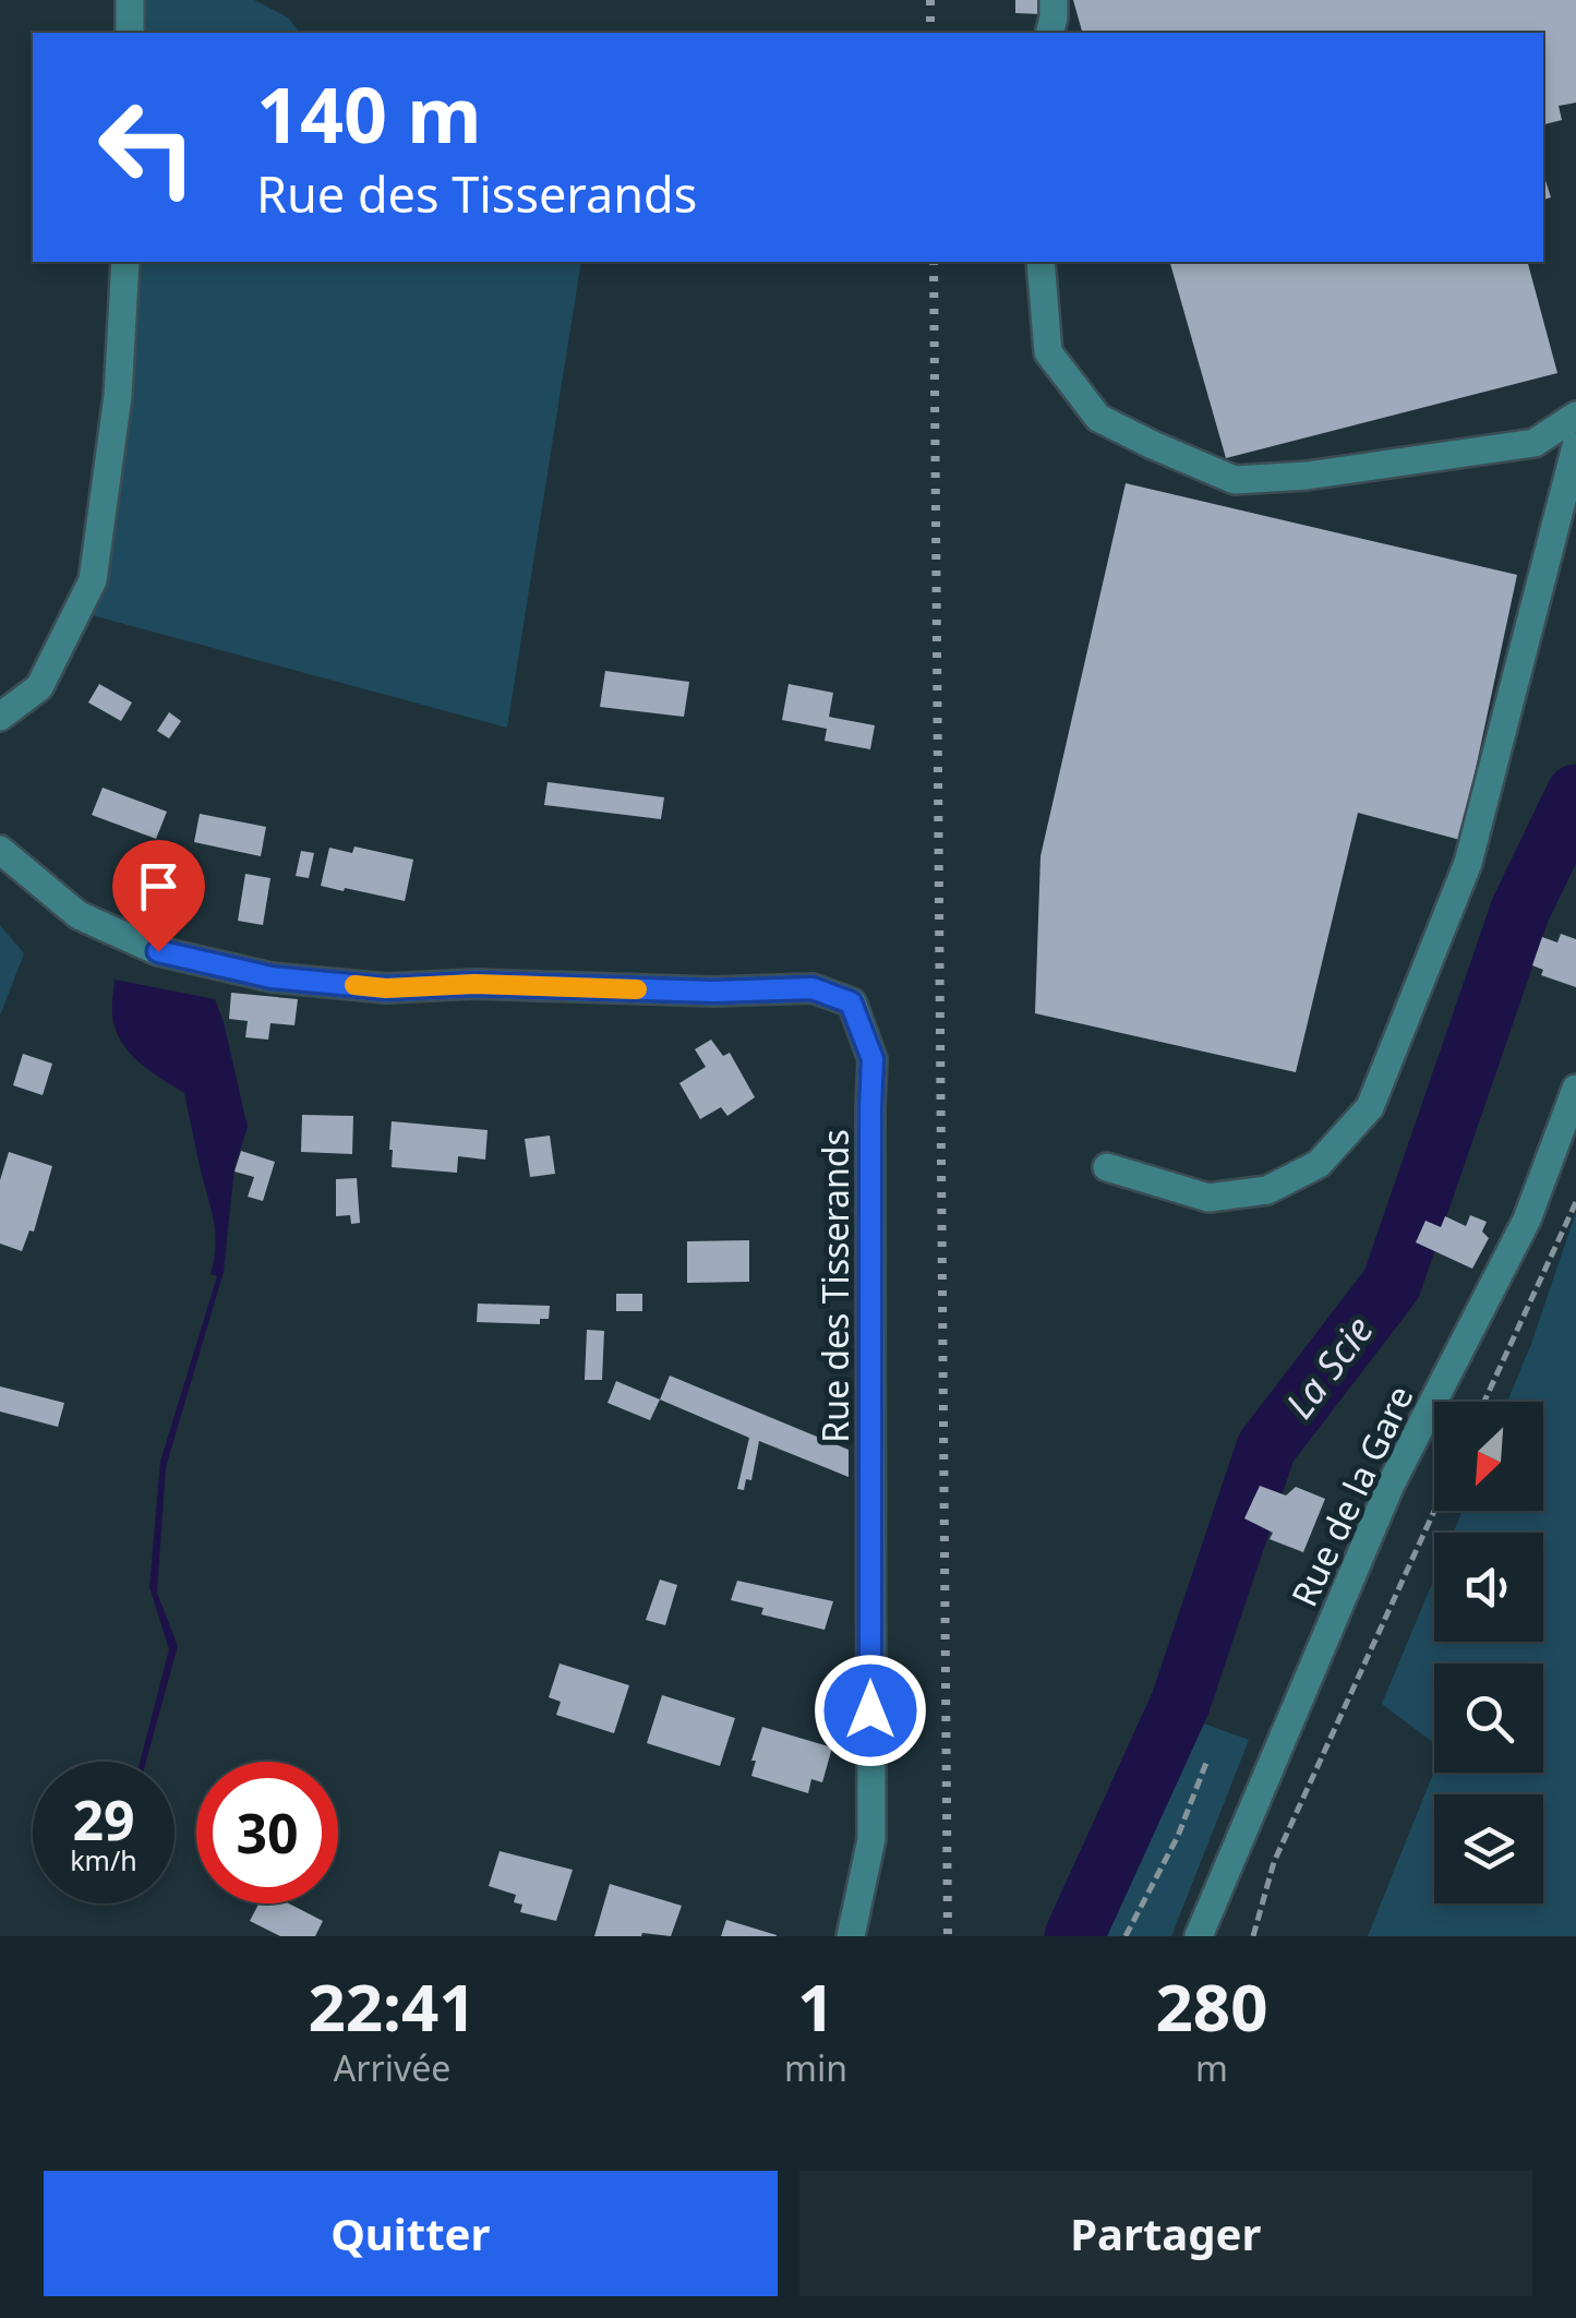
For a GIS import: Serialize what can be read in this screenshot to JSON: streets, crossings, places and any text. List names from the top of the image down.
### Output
{
  "streets": {
    "street": ["Rue des Tisserands", "Rue de la Gare"]
  },
  "water": ["La Scie"],
  "north": "bottom left",
  "page": {
    "turn": ["140 m", "Rue des Tisserands"],
    "speed": "29 km/h",
    "limit": "30",
    "eta": [
      "22:41",
      "Arrivée",
      "1",
      "min",
      "280",
      "m"
    ],
    "buttons": ["Quitter", "Partager"]
  }
}
